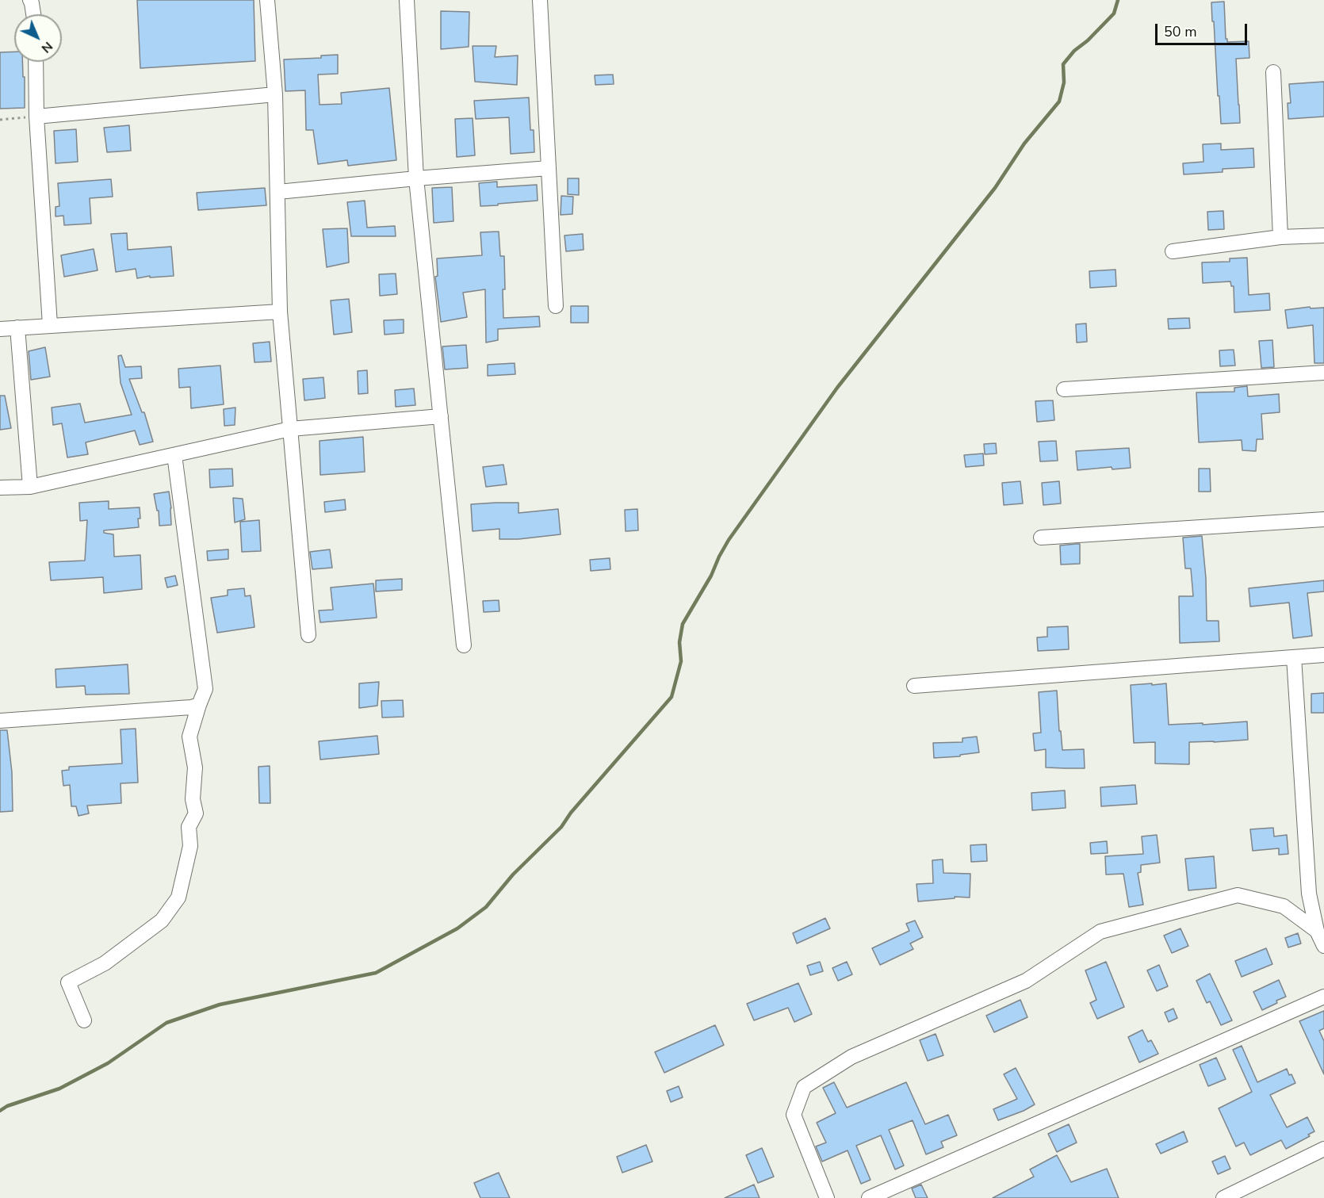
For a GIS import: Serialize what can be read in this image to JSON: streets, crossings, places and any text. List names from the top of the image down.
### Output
{
  "scale_bar": "50 m",
  "north": "bottom right"
}
